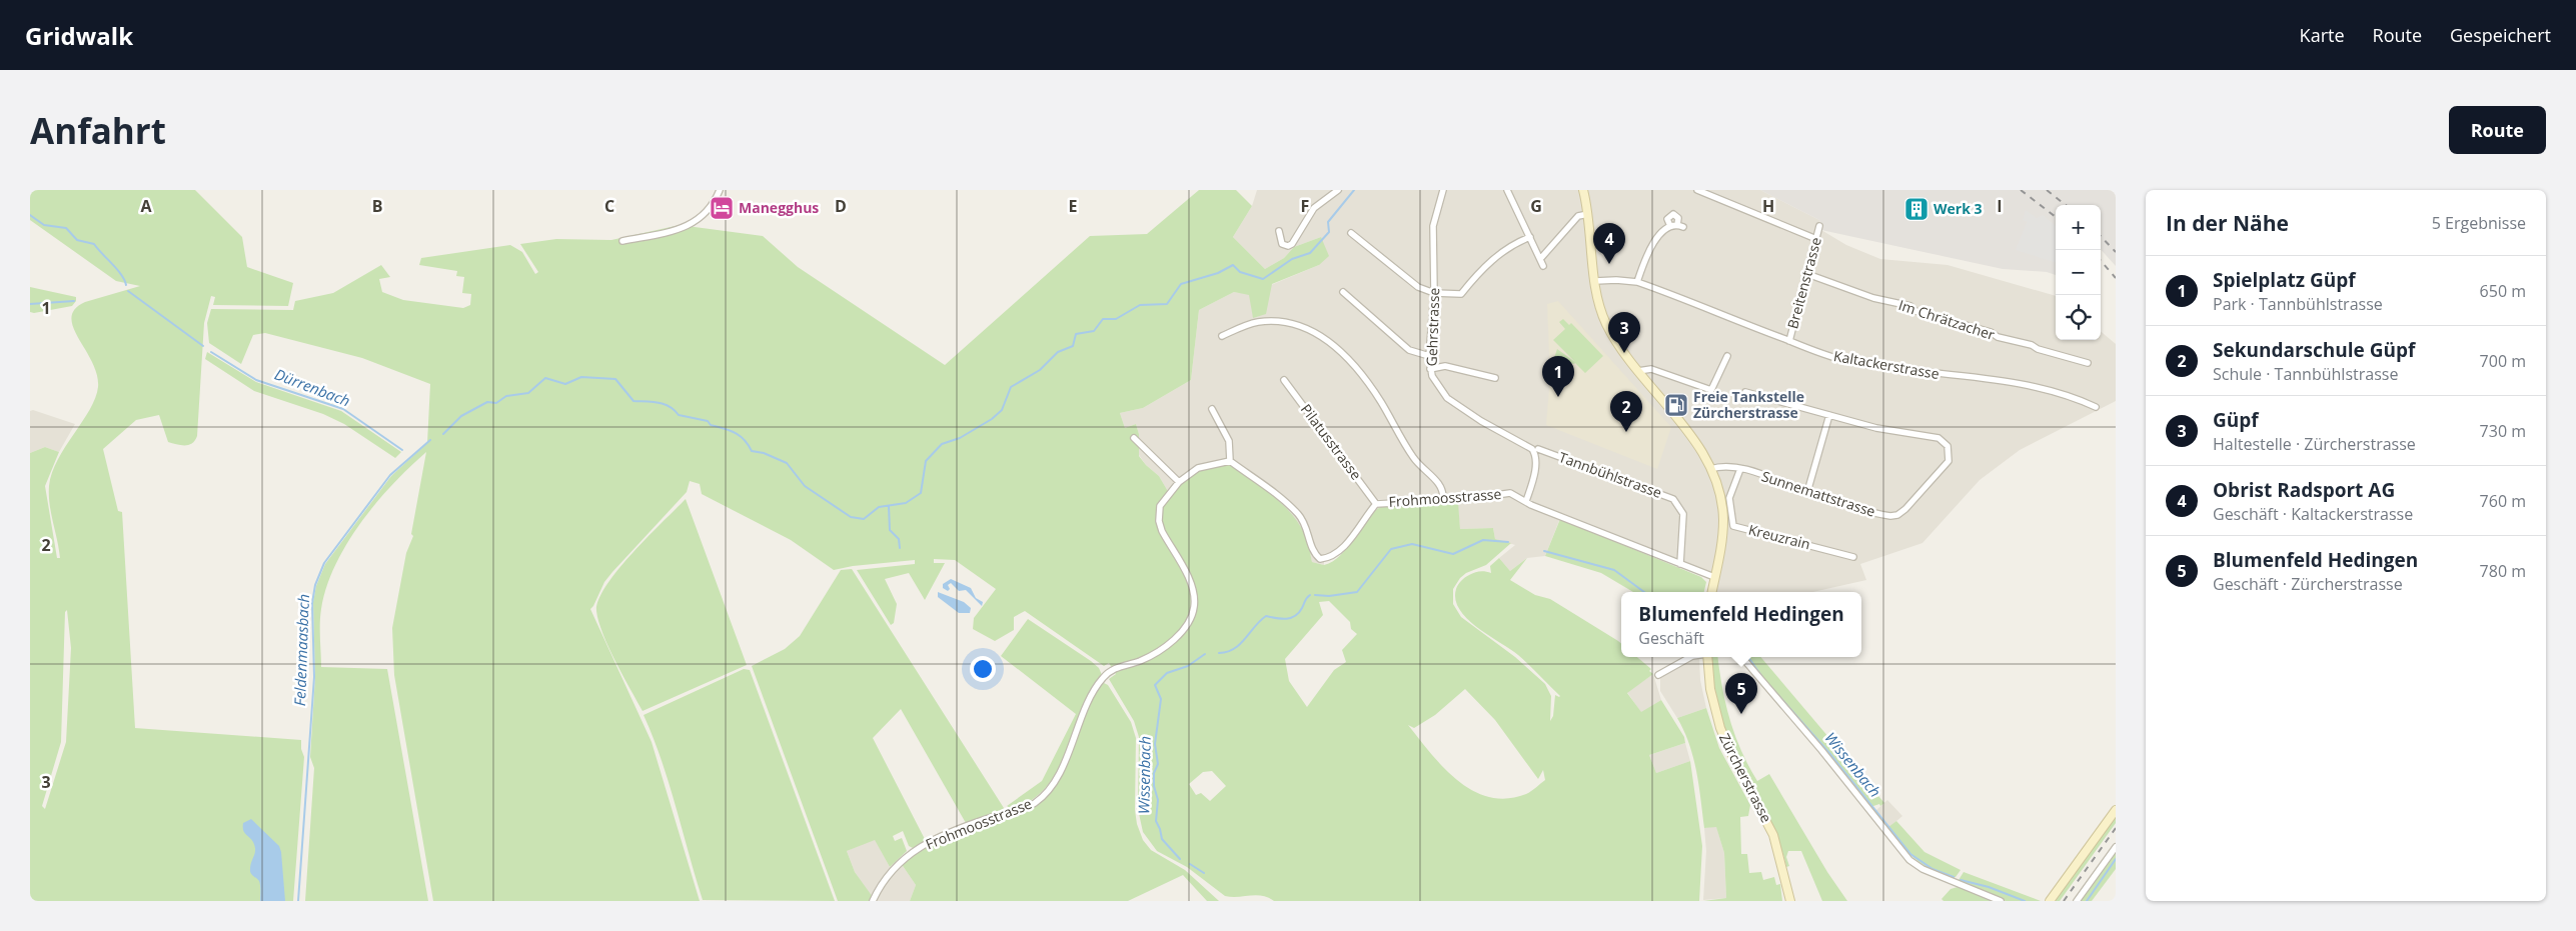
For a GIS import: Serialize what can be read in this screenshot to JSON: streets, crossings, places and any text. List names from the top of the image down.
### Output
{
  "streets": {
    "main road": ["Zürcherstrasse"],
    "street": [
      "Breitenstrasse",
      "Im Chrätzacher",
      "Gehrstrasse",
      "Kaltackerstrasse",
      "Pilatusstrasse",
      "Tannbühlstrasse",
      "Sunnemattstrasse",
      "Frohmoosstrasse",
      "Kreuzrain"
    ]
  },
  "crossings": [
    ["Breitenstrasse", "Im Chrätzacher"],
    ["Breitenstrasse", "Kaltackerstrasse"],
    ["Gehrstrasse", "Frohmoosstrasse"],
    ["Pilatusstrasse", "Frohmoosstrasse"],
    ["Tannbühlstrasse", "Frohmoosstrasse"],
    ["Sunnemattstrasse", "Kreuzrain"]
  ],
  "water": ["Dürrenbach", "Feldenmaasbach", "Wissenbach"],
  "places": {
    "hotel": ["Manegghus"],
    "building": ["Werk 3"],
    "fuel station": ["Freie Tankstelle Zürcherstrasse"]
  },
  "page": {
    "header": "Gridwalk",
    "nav": ["Karte", "Route", "Gespeichert"],
    "buttons": "Route",
    "title": "Anfahrt",
    "heading": ["In der Nähe", "5 Ergebnisse"],
    "map_buttons": ["+", "−"],
    "pins": [
      "4",
      "3",
      "1",
      "2",
      "5"
    ],
    "list": [
      {
        "mark": "1",
        "name": "Spielplatz Güpf",
        "note": "Park · Tannbühlstrasse",
        "value": "650 m"
      },
      {
        "mark": "2",
        "name": "Sekundarschule Güpf",
        "note": "Schule · Tannbühlstrasse",
        "value": "700 m"
      },
      {
        "mark": "3",
        "name": "Güpf",
        "note": "Haltestelle · Zürcherstrasse",
        "value": "730 m"
      },
      {
        "mark": "4",
        "name": "Obrist Radsport AG",
        "note": "Geschäft · Kaltackerstrasse",
        "value": "760 m"
      },
      {
        "mark": "5",
        "name": "Blumenfeld Hedingen",
        "note": "Geschäft · Zürcherstrasse",
        "value": "780 m"
      }
    ],
    "popup": ["Blumenfeld Hedingen", "Geschäft"]
  },
  "grid": {
    "columns": [
      "A",
      "B",
      "C",
      "D",
      "E",
      "F",
      "G",
      "H",
      "I"
    ],
    "rows": ["1", "2", "3"]
  }
}
